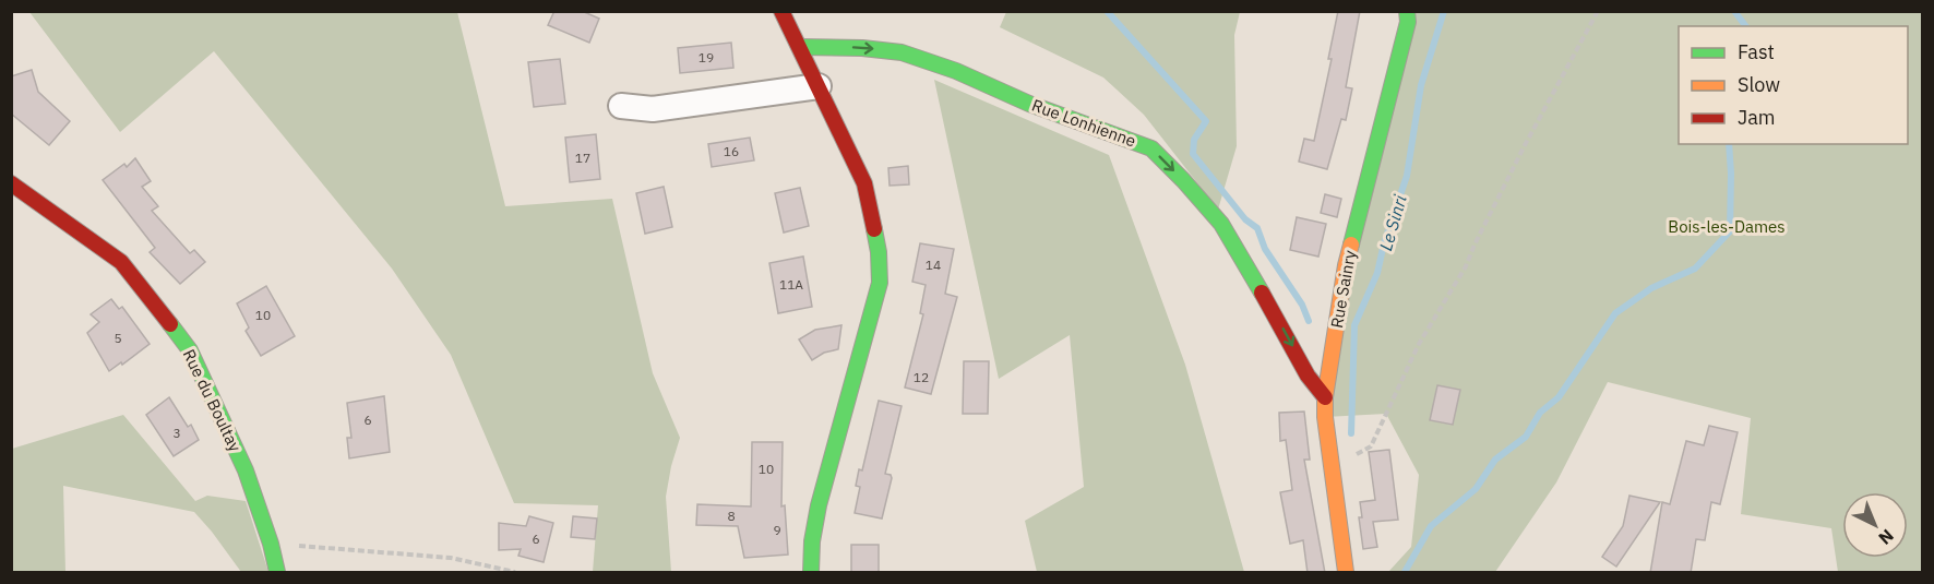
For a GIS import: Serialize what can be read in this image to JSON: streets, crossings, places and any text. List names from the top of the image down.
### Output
{
  "streets": {
    "street": ["Rue Lonhienne", "Rue Sainry", "Rue du Boultay"]
  },
  "crossings": [
    ["Rue Lonhienne", "Rue Sainry"]
  ],
  "one_way": ["Rue Lonhienne"],
  "water": ["Le Sinri"],
  "parks": ["Bois-les-Dames"],
  "house_numbers": [
    "19",
    "16",
    "17",
    "14",
    "11A",
    "10",
    "5",
    "12",
    "6",
    "3",
    "10",
    "8",
    "9",
    "6"
  ],
  "legend": ["Fast", "Slow", "Jam"],
  "north": "bottom right"
}
